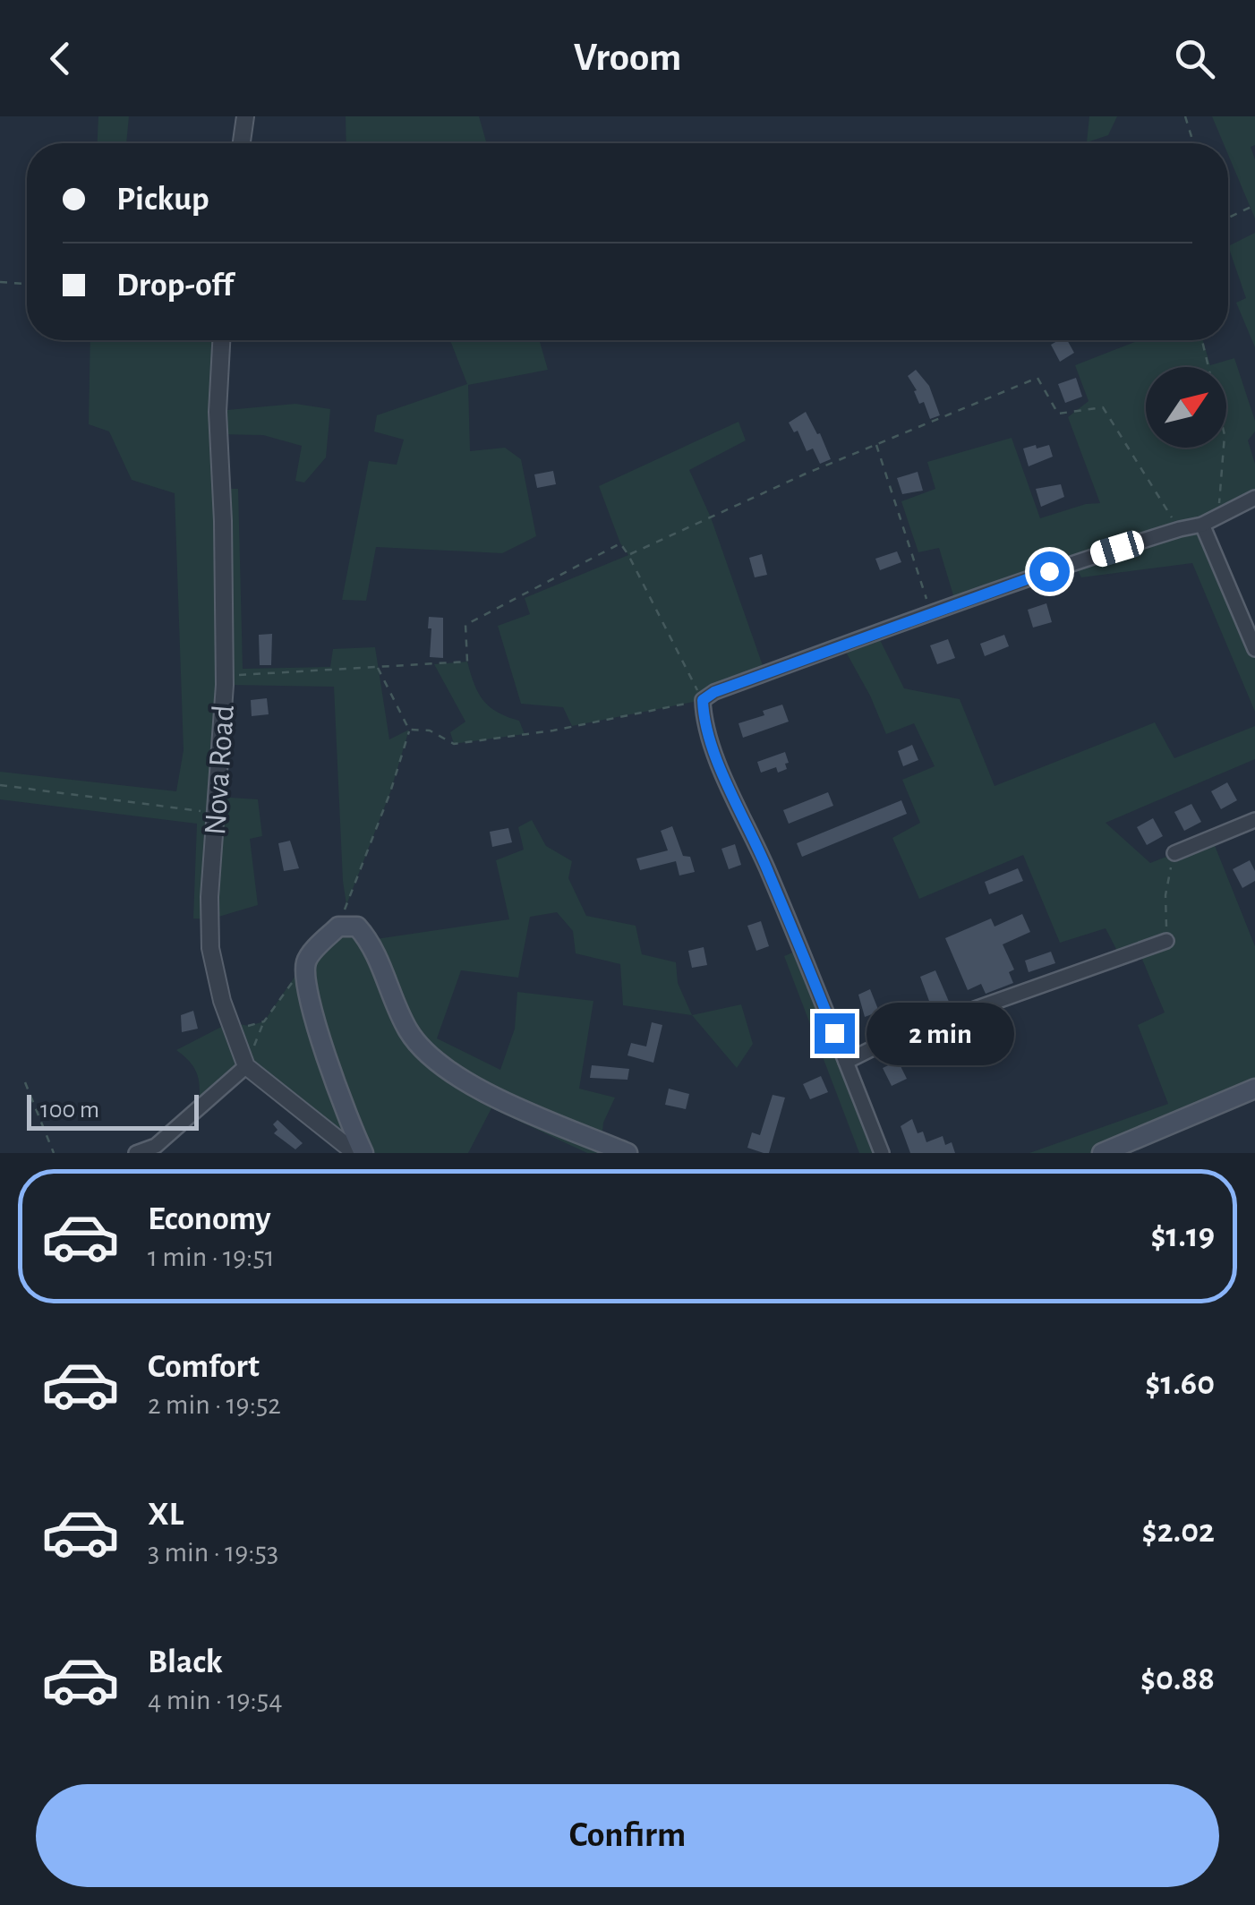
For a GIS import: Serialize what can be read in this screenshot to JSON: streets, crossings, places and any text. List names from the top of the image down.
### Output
{
  "streets": {
    "street": ["Nova Road"]
  },
  "scale_bar": "100 m",
  "north": "top right",
  "page": {
    "header": "Vroom",
    "banner": ["Pickup", "Drop-off"],
    "bubble": "2 min",
    "scale": "100 m",
    "list": [
      {
        "name": "Economy",
        "note": "1 min · 19:51",
        "value": "$1.19"
      },
      {
        "name": "Comfort",
        "note": "2 min · 19:52",
        "value": "$1.60"
      },
      {
        "name": "XL",
        "note": "3 min · 19:53",
        "value": "$2.02"
      },
      {
        "name": "Black",
        "note": "4 min · 19:54",
        "value": "$0.88"
      }
    ],
    "buttons": "Confirm"
  }
}
